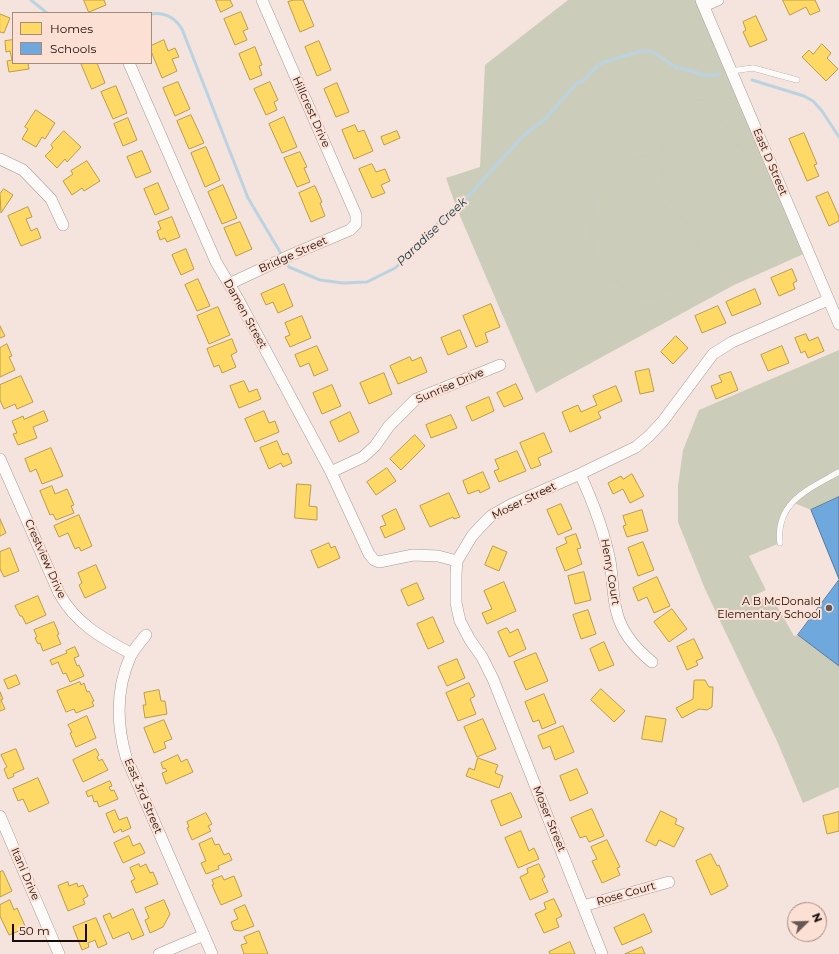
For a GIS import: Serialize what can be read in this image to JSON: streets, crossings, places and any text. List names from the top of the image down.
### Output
{
  "streets": {
    "street": [
      "Hillcrest Drive",
      "East D Street",
      "Bridge Street",
      "Damen Street",
      "Sunrise Drive",
      "Moser Street",
      "Crestview Drive",
      "Henry Court",
      "East 3rd Street",
      "Itani Drive",
      "Rose Court"
    ]
  },
  "crossings": [
    ["Hillcrest Drive", "Bridge Street"],
    ["East D Street", "Moser Street"],
    ["Bridge Street", "Damen Street"],
    ["Damen Street", "Sunrise Drive"],
    ["Damen Street", "Moser Street"],
    ["Moser Street", "Henry Court"],
    ["Moser Street", "Rose Court"],
    ["Crestview Drive", "East 3rd Street"]
  ],
  "water": ["Paradise Creek"],
  "places": ["A B McDonald Elementary School"],
  "legend": ["Homes", "Schools"],
  "scale_bar": "50 m",
  "north": "top right"
}
